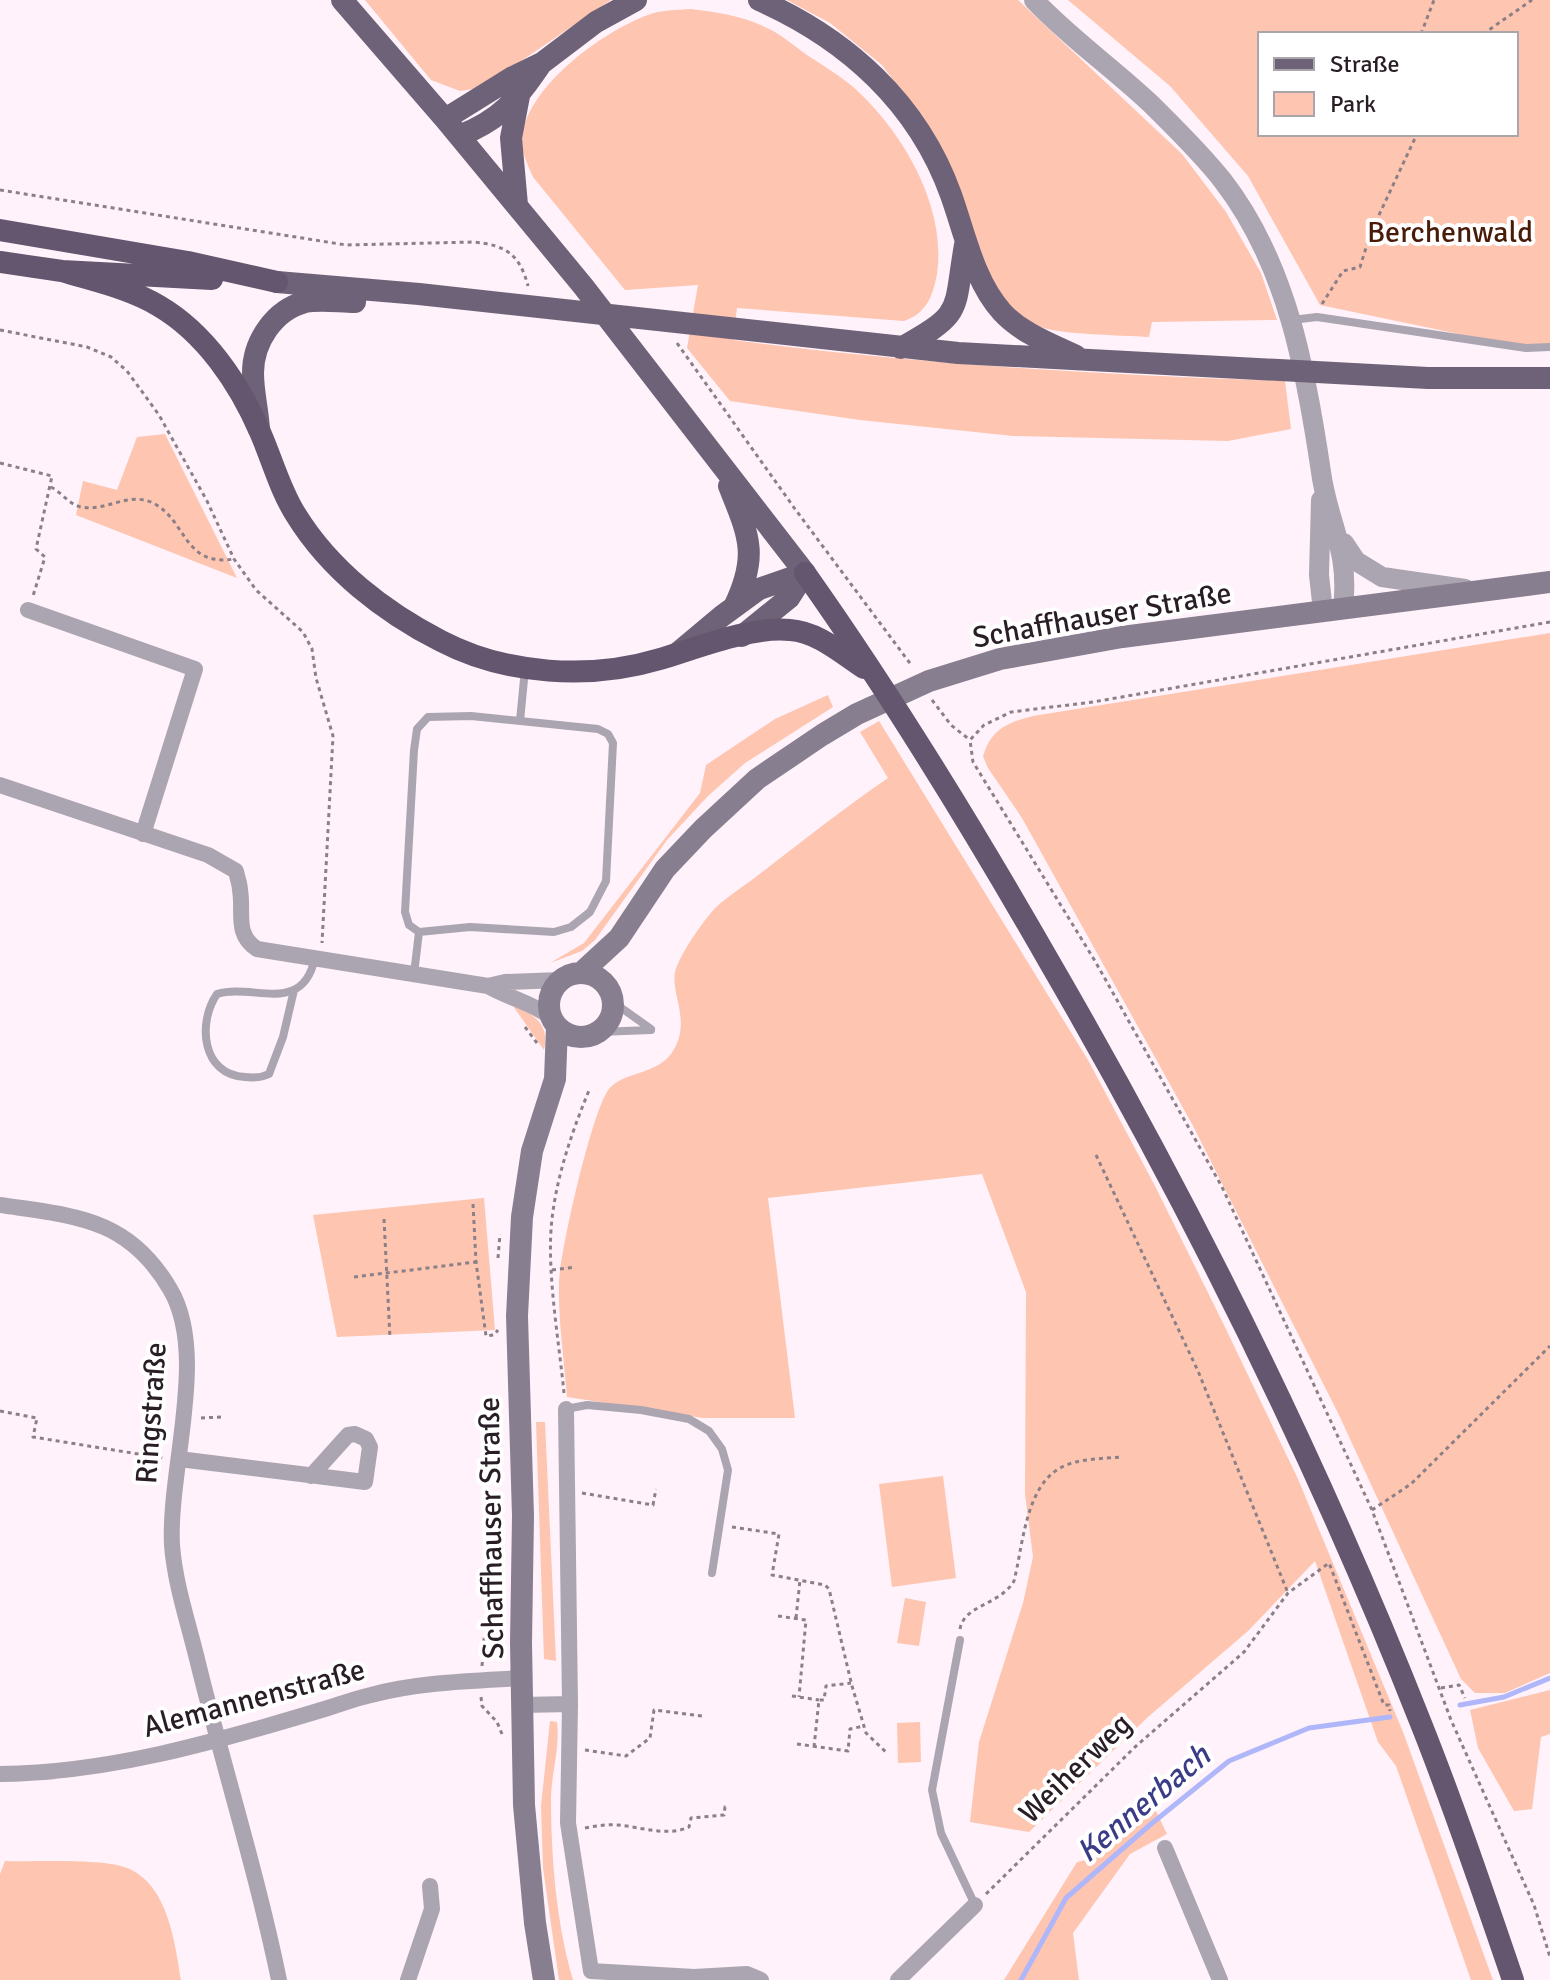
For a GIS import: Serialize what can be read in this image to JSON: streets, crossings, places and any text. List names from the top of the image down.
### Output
{
  "streets": {
    "main road": ["Schaffhauser Straße"],
    "street": ["Ringstraße", "Alemannenstraße"],
    "path": ["Weiherweg"]
  },
  "crossings": [
    ["Schaffhauser Straße", "Alemannenstraße"],
    ["Ringstraße", "Alemannenstraße"]
  ],
  "water": ["Kennerbach"],
  "parks": ["Berchenwald"],
  "legend": ["Straße", "Park"]
}
